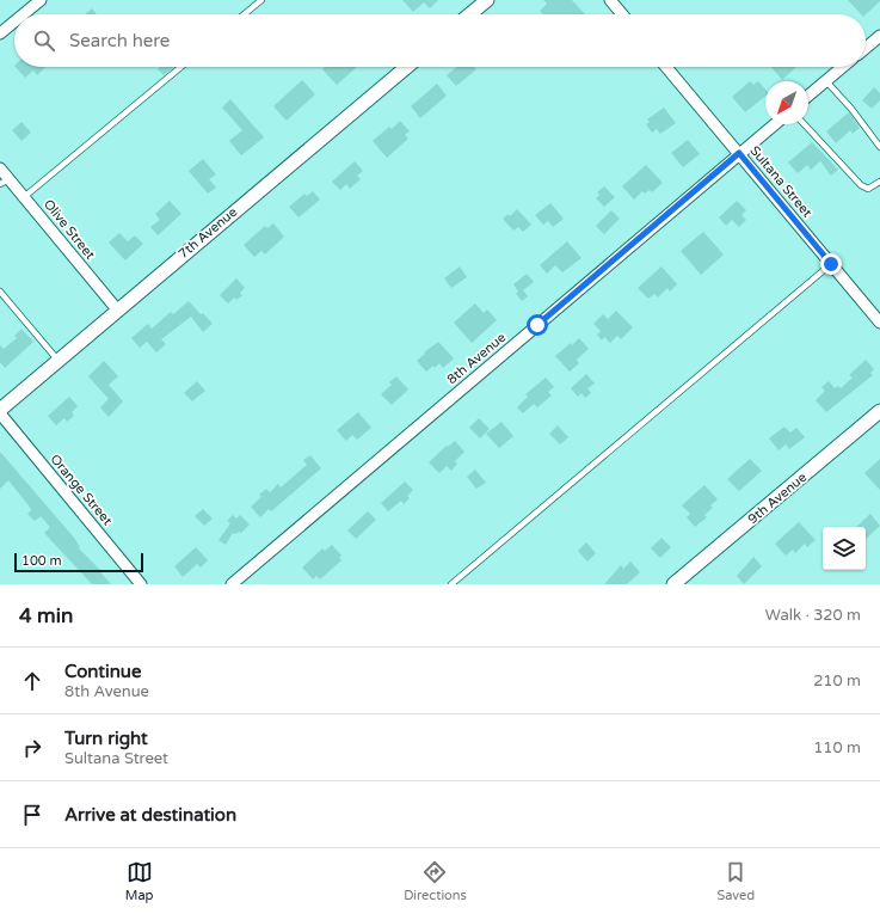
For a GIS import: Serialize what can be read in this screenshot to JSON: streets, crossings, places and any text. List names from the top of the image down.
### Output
{
  "streets": {
    "street": [
      "Sultana Street",
      "Olive Street",
      "7th Avenue",
      "8th Avenue",
      "Orange Street",
      "9th Avenue"
    ]
  },
  "crossings": [
    ["Sultana Street", "8th Avenue"],
    ["Olive Street", "7th Avenue"]
  ],
  "scale_bar": "100 m",
  "north": "bottom left",
  "page": {
    "search": "Search here",
    "scale": "100 m",
    "heading": ["4 min", "Walk · 320 m"],
    "list": [
      ["Continue", "8th Avenue", "210 m"],
      ["Turn right", "Sultana Street", "110 m"],
      "Arrive at destination"
    ],
    "nav": ["Map", "Directions", "Saved"]
  }
}
